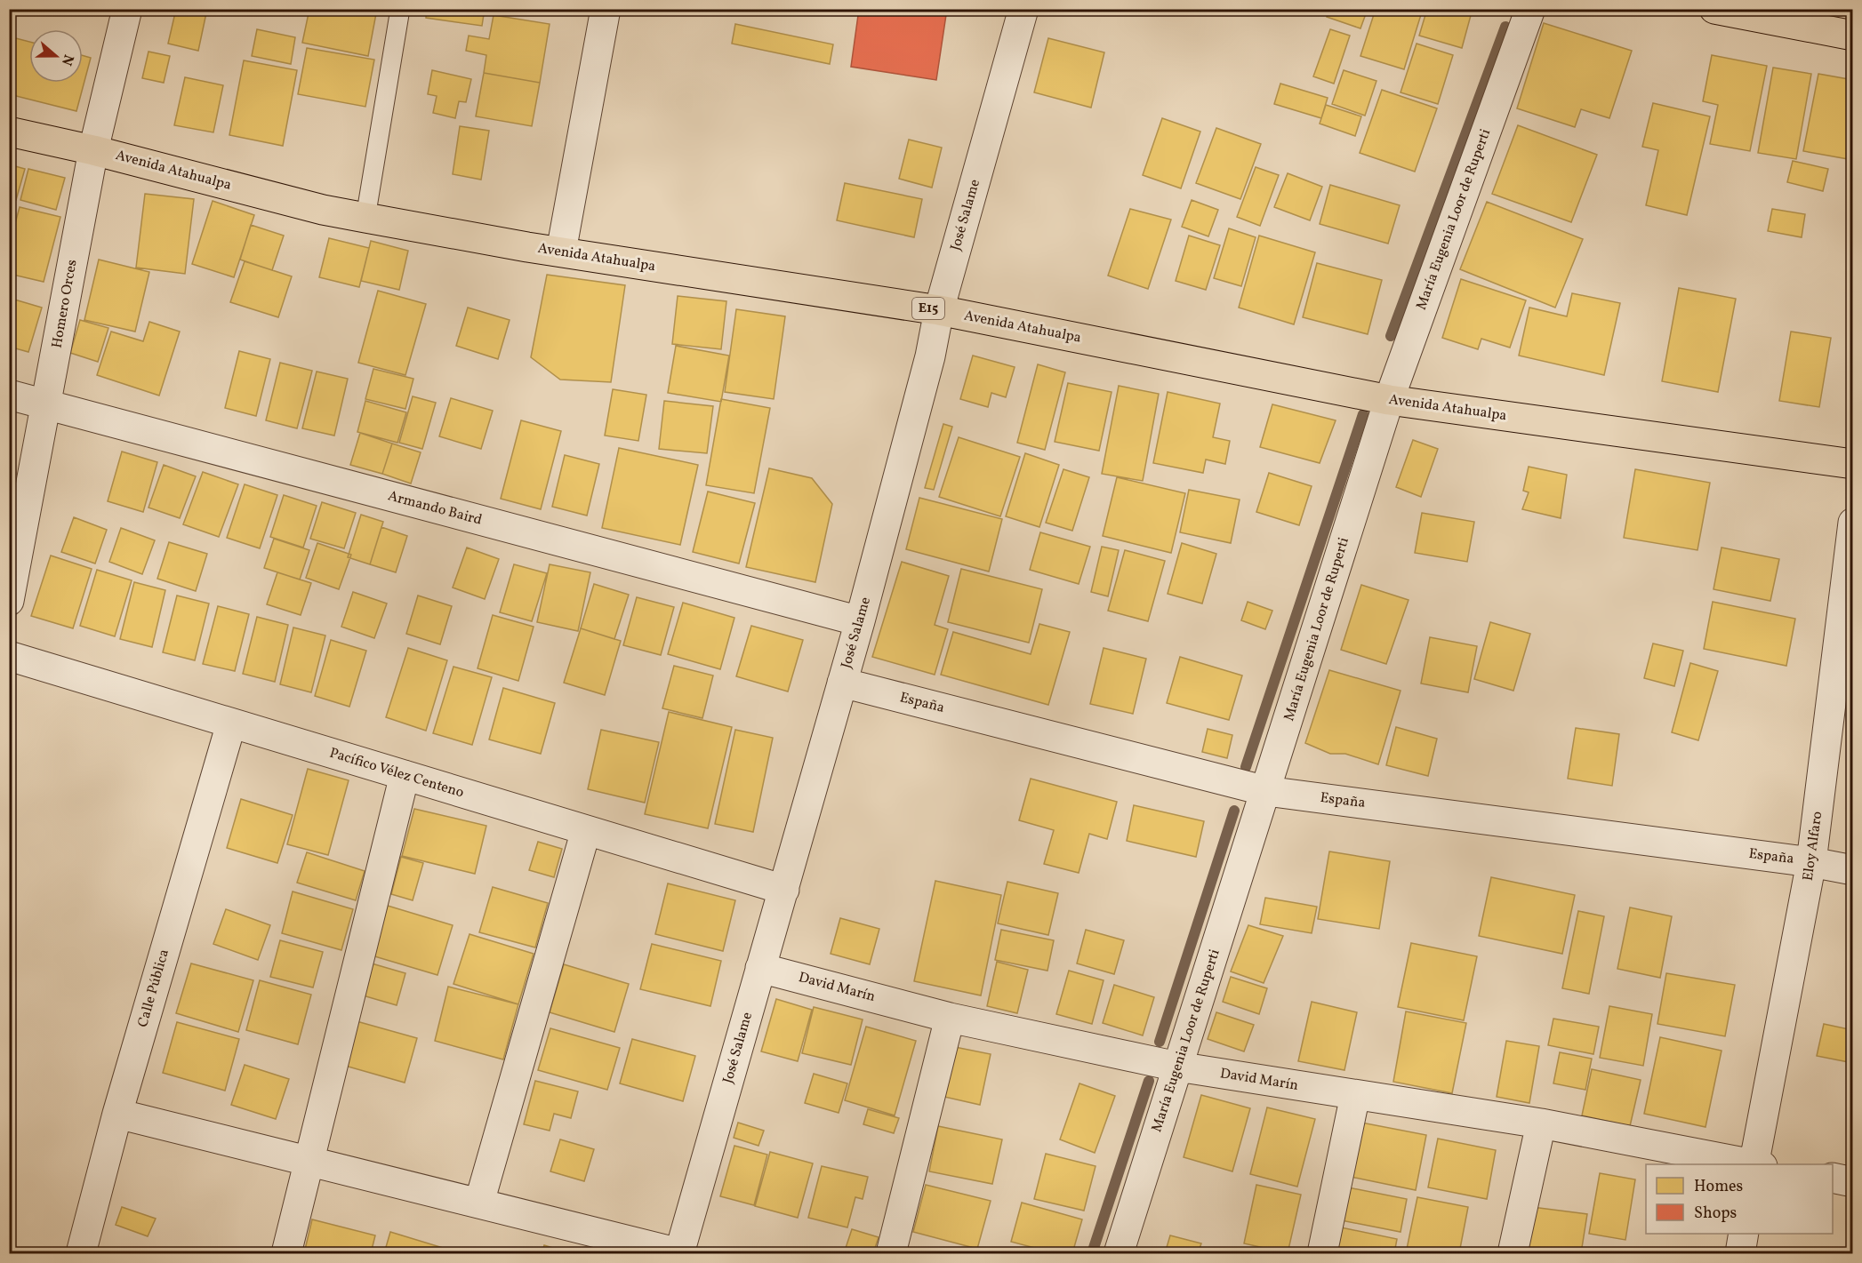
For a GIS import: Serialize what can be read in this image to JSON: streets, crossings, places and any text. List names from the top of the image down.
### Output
{
  "streets": {
    "highway": ["Avenida Atahualpa", "E15"],
    "street": [
      "José Salame",
      "María Eugenia Loor de Ruperti",
      "Homero Orces",
      "Armando Baird",
      "España",
      "Pacífico Vélez Centeno",
      "Eloy Alfaro",
      "David Marín",
      "Calle Pública"
    ]
  },
  "crossings": [
    ["Avenida Atahualpa", "José Salame"],
    ["Avenida Atahualpa", "María Eugenia Loor de Ruperti"],
    ["Avenida Atahualpa", "Homero Orces"],
    ["José Salame", "Armando Baird"],
    ["José Salame", "España"],
    ["José Salame", "Pacífico Vélez Centeno"],
    ["José Salame", "David Marín"],
    ["María Eugenia Loor de Ruperti", "España"],
    ["María Eugenia Loor de Ruperti", "David Marín"],
    ["Homero Orces", "Armando Baird"],
    ["España", "Eloy Alfaro"],
    ["Pacífico Vélez Centeno", "Calle Pública"]
  ],
  "legend": ["Homes", "Shops"],
  "north": "right"
}
